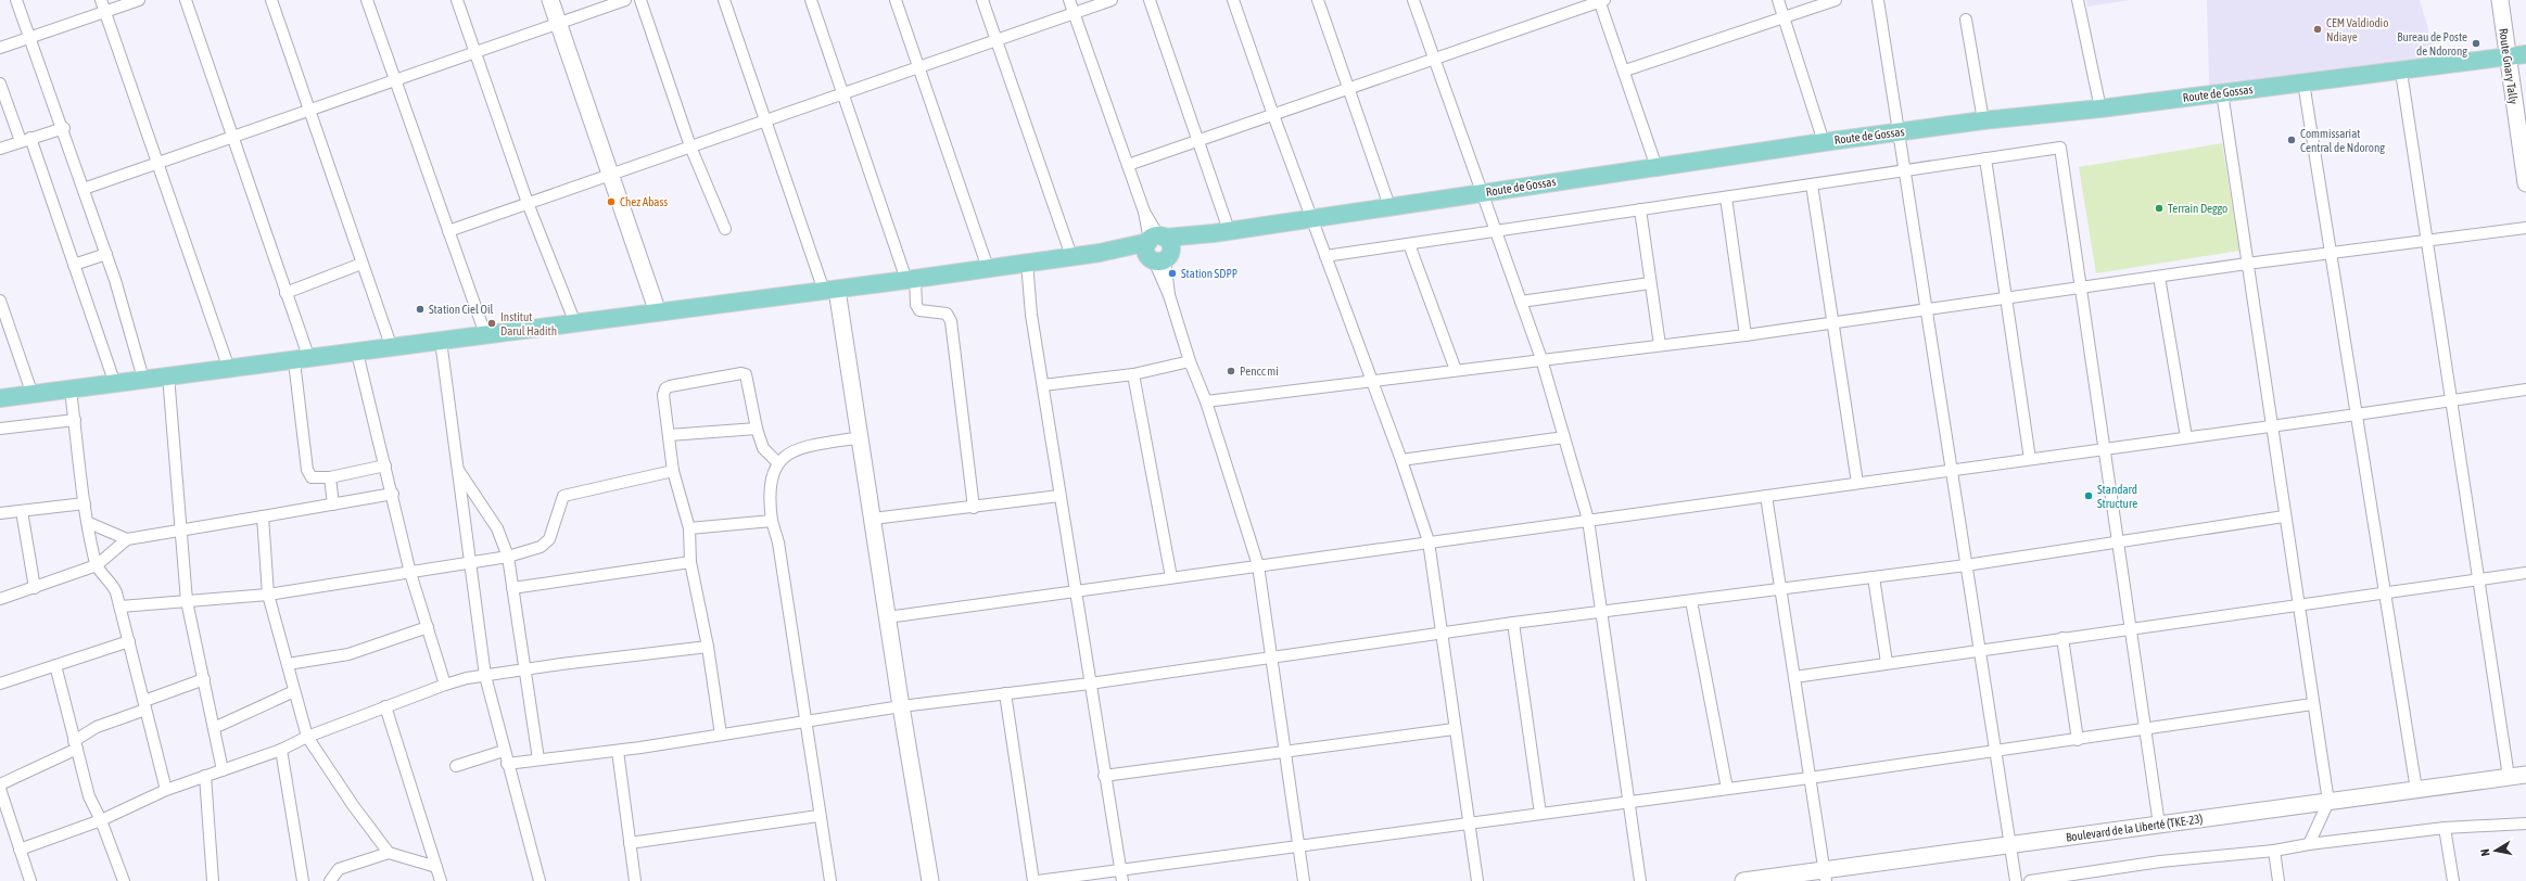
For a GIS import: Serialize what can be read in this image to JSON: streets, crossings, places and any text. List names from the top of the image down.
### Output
{
  "streets": {
    "main road": ["Route de Gossas"],
    "street": ["Route Gnary Tally", "Boulevard de la Liberté (TKE-23)"]
  },
  "crossings": [
    ["Route Gnary Tally", "Route de Gossas"]
  ],
  "places": [
    "CEM Valdiodio Ndiaye",
    "Bureau de Poste de Ndorong",
    "Commissariat Central de Ndorong",
    "Chez Abass",
    "Terrain Deggo",
    "Station SDPP",
    "Station Ciel Oil",
    "Institut Darul Hadith",
    "Pencc mi",
    "Standard Structure"
  ],
  "north": "left"
}
